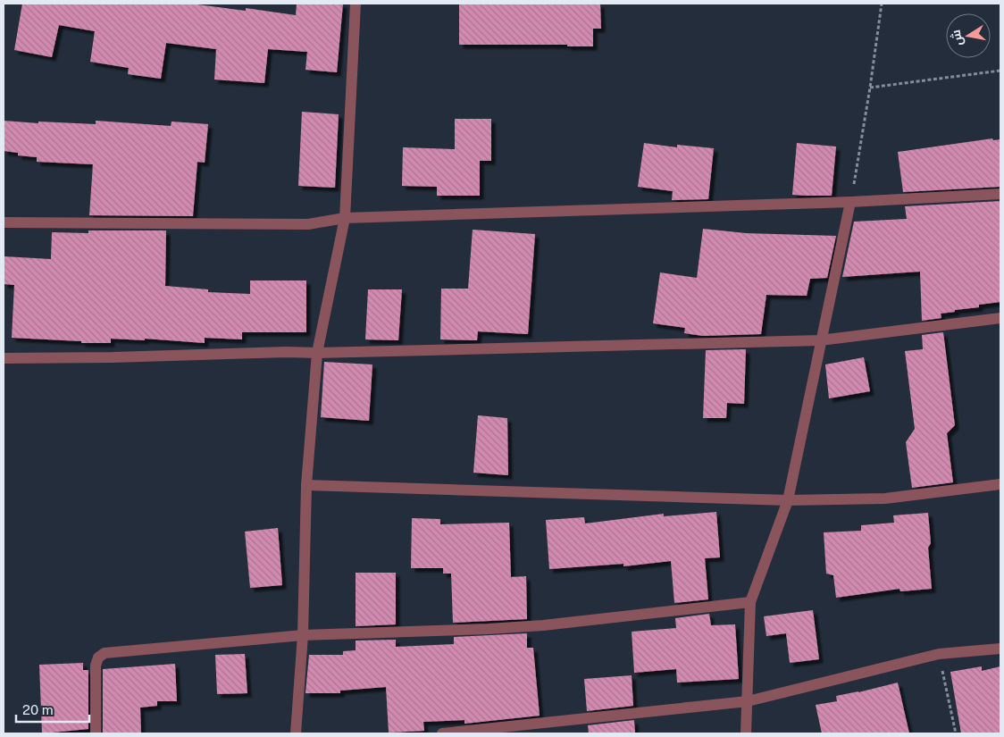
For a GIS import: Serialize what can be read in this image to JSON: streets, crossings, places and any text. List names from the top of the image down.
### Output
{
  "scale_bar": "20 m",
  "north": "left"
}
